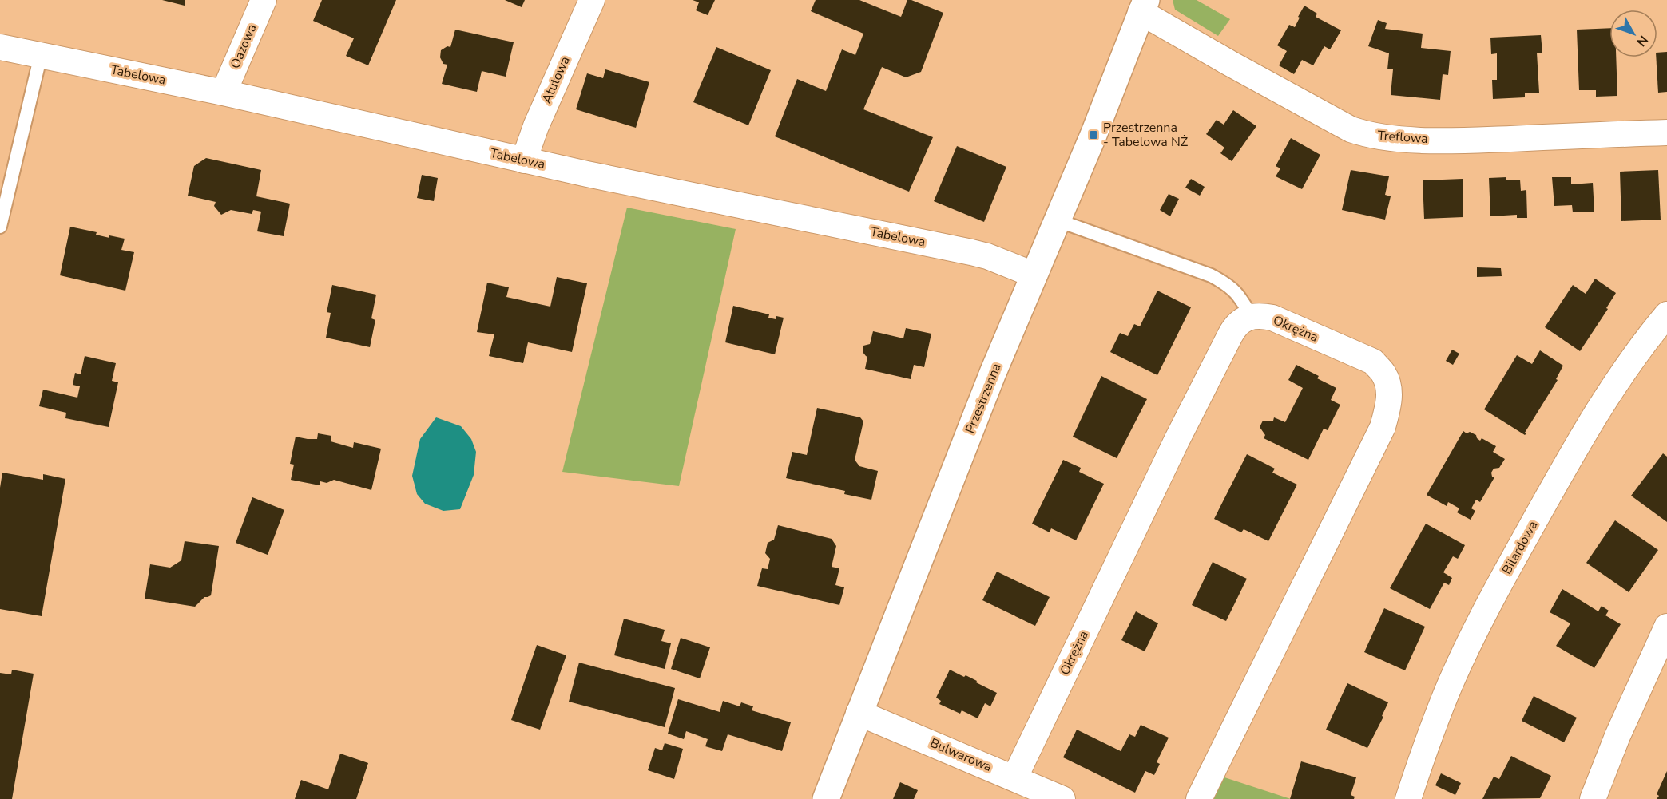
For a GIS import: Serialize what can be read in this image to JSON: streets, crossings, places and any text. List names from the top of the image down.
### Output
{
  "streets": {
    "street": [
      "Oazowa",
      "Tabelowa",
      "Atutowa",
      "Treflowa",
      "Okrężna",
      "Przestrzenna",
      "Bilardowa",
      "Bulwarowa"
    ]
  },
  "crossings": [
    ["Oazowa", "Tabelowa"],
    ["Tabelowa", "Atutowa"],
    ["Tabelowa", "Przestrzenna"],
    ["Treflowa", "Przestrzenna"],
    ["Okrężna", "Bulwarowa"],
    ["Przestrzenna", "Bulwarowa"]
  ],
  "places": {
    "transit": ["Przestrzenna - Tabelowa NŻ"]
  },
  "north": "bottom right"
}
